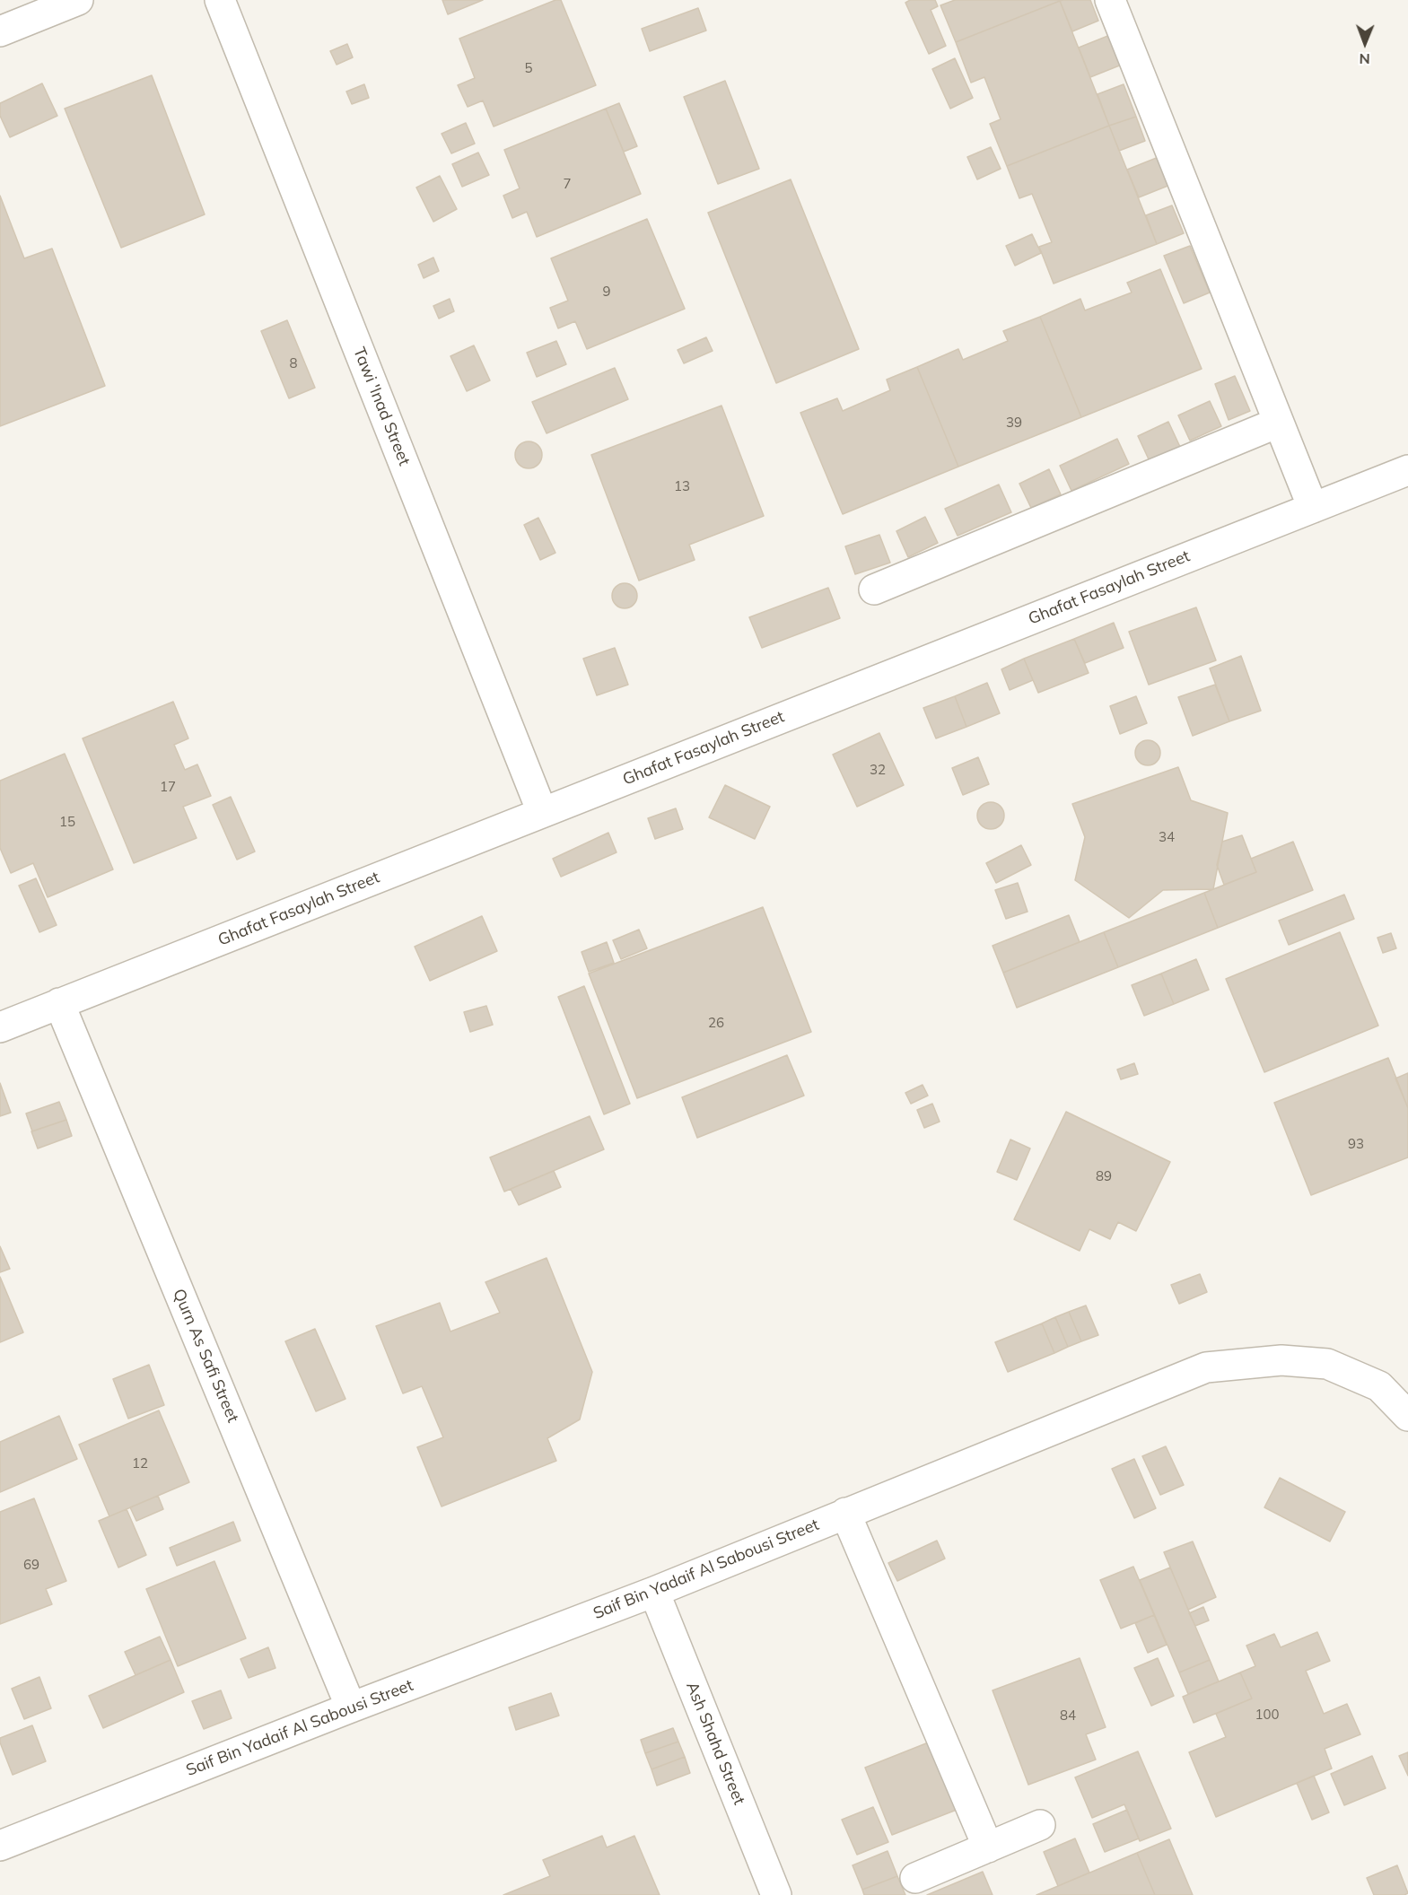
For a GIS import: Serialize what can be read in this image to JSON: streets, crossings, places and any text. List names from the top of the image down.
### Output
{
  "streets": {
    "street": [
      "Tawi 'Inad Street",
      "Ghafat Fasaylah Street",
      "Qurn As Safi Street",
      "Saif Bin Yadaif Al Sabousi Street",
      "Ash Shahd Street"
    ]
  },
  "crossings": [
    ["Tawi 'Inad Street", "Ghafat Fasaylah Street"],
    ["Ghafat Fasaylah Street", "Qurn As Safi Street"],
    ["Qurn As Safi Street", "Saif Bin Yadaif Al Sabousi Street"],
    ["Saif Bin Yadaif Al Sabousi Street", "Ash Shahd Street"]
  ],
  "house_numbers": [
    "5",
    "7",
    "9",
    "8",
    "39",
    "13",
    "32",
    "17",
    "15",
    "34",
    "26",
    "93",
    "89",
    "12",
    "69",
    "100",
    "84"
  ],
  "north": "bottom"
}
